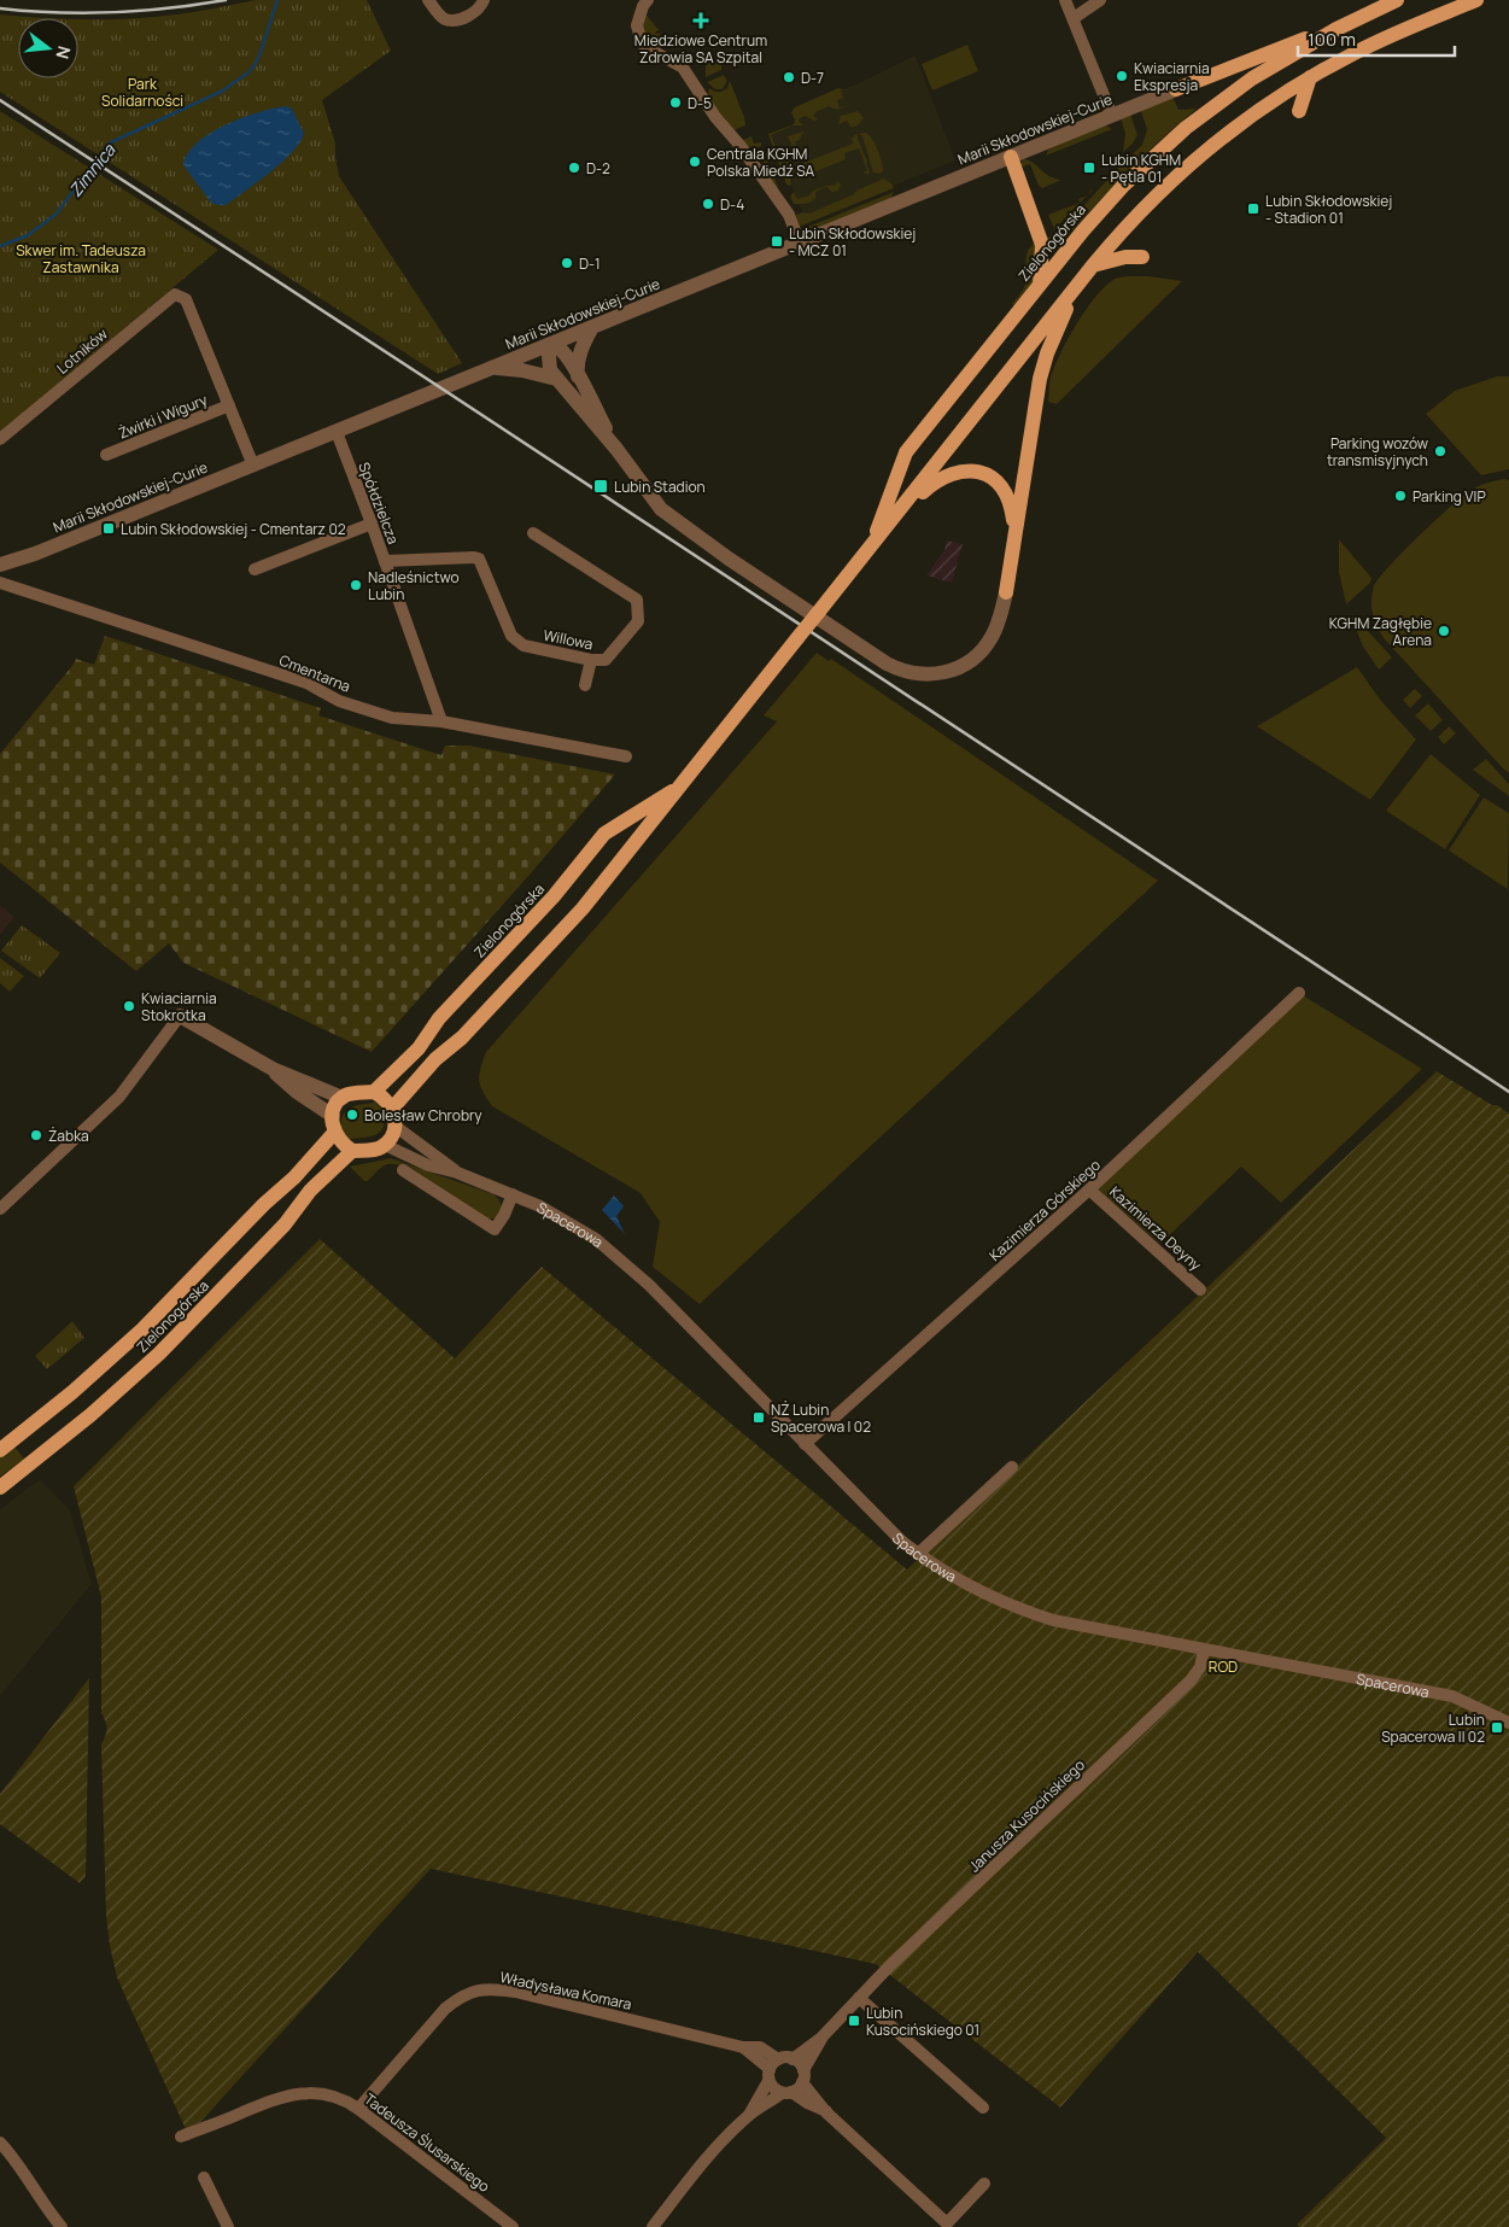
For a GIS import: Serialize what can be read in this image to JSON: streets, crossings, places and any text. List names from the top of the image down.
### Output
{
  "streets": {
    "main road": ["Zielonogórska"],
    "street": [
      "Marii Skłodowskiej-Curie",
      "Lotników",
      "Żwirki i Wigury",
      "Spółdzielcza",
      "Willowa",
      "Cmentarna",
      "Kazimierza Górskiego",
      "Spacerowa",
      "Kazimierza Deyny",
      "Janusza Kusocińskiego",
      "Władysława Komara",
      "Tadeusza Ślusarskiego"
    ]
  },
  "crossings": [
    ["Marii Skłodowskiej-Curie", "Żwirki i Wigury"],
    ["Marii Skłodowskiej-Curie", "Spółdzielcza"],
    ["Zielonogórska", "Spacerowa"],
    ["Lotników", "Żwirki i Wigury"],
    ["Spółdzielcza", "Willowa"],
    ["Spółdzielcza", "Cmentarna"],
    ["Kazimierza Górskiego", "Spacerowa"],
    ["Kazimierza Górskiego", "Kazimierza Deyny"],
    ["Spacerowa", "Janusza Kusocińskiego"],
    ["Władysława Komara", "Tadeusza Ślusarskiego"]
  ],
  "water": ["Zimnica"],
  "parks": ["Park Solidarności", "Skwer im. Tadeusza Zastawnika", "ROD"],
  "places": {
    "health": ["Miedziowe Centrum Zdrowia SA Szpital"],
    "other": [
      "Kwiaciarnia Ekspresja",
      "D-7",
      "D-5",
      "Centrala KGHM Polska Miedź SA",
      "D-2",
      "D-4",
      "D-1",
      "Parking wozów transmisyjnych",
      "Parking VIP",
      "Nadleśnictwo Lubin",
      "KGHM Zagłębie Arena",
      "Kwiaciarnia Stokrotka",
      "Bolesław Chrobry",
      "Żabka"
    ],
    "transit": [
      "Lubin KGHM - Pętla 01",
      "Lubin Skłodowskiej - Stadion 01",
      "Lubin Skłodowskiej - MCZ 01",
      "Lubin Stadion",
      "Lubin Skłodowskiej - Cmentarz 02",
      "NŻ Lubin Spacerowa I 02",
      "Lubin Spacerowa II 02",
      "Lubin Kusocińskiego 01"
    ]
  },
  "scale_bar": "100 m",
  "north": "right"
}
